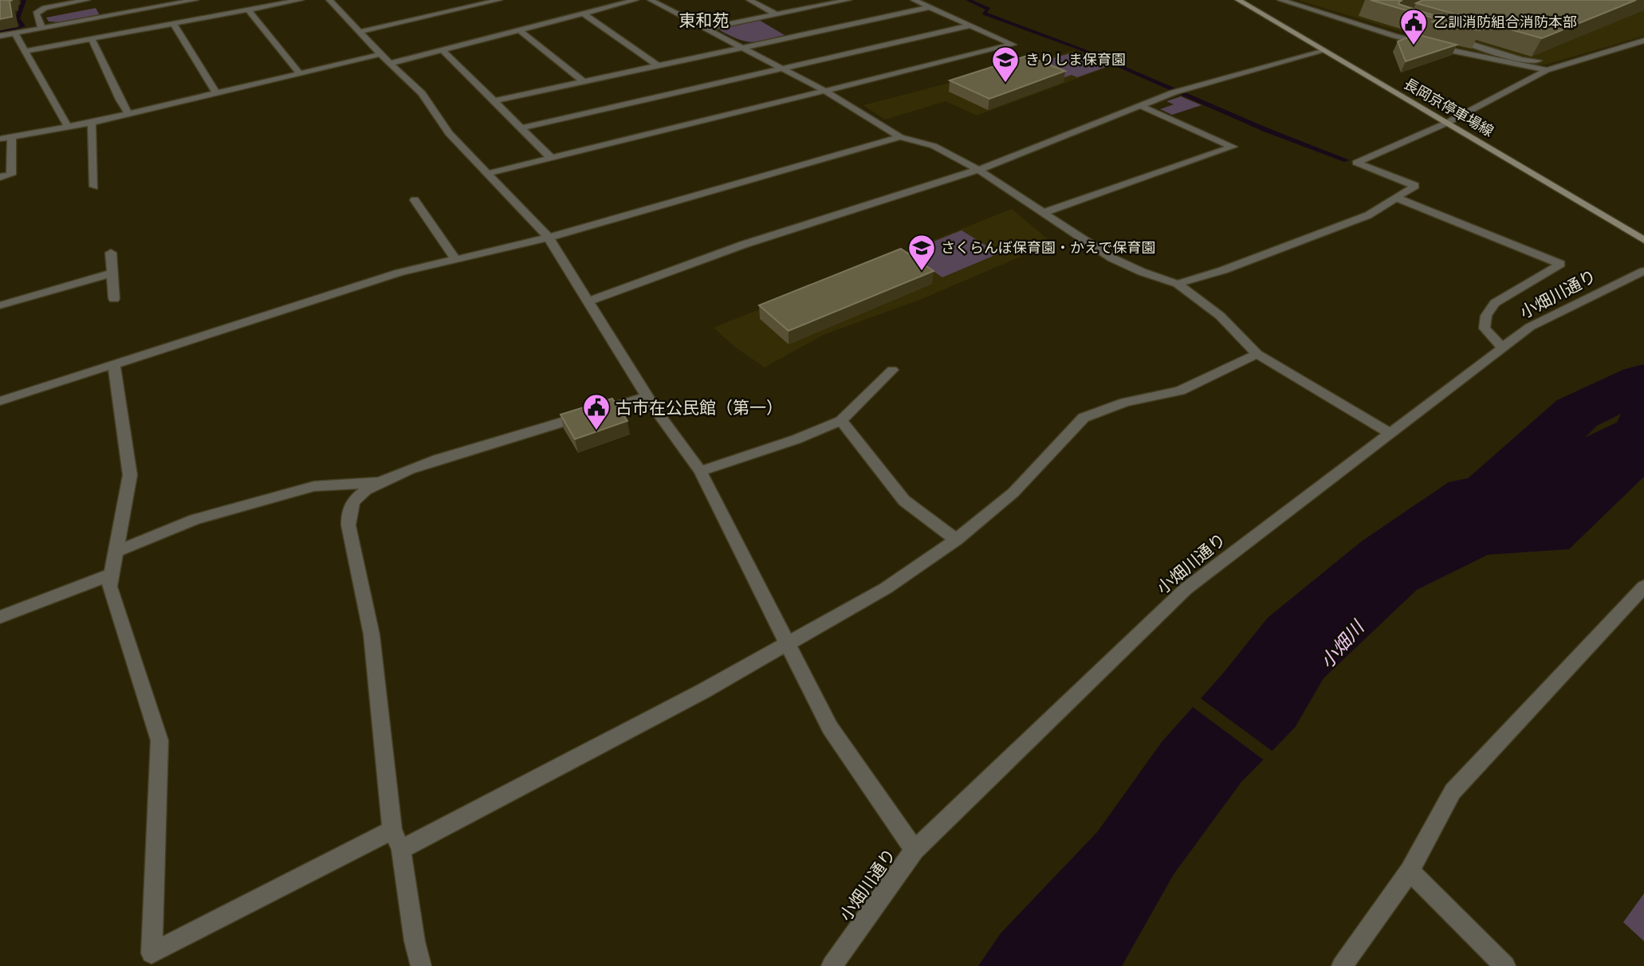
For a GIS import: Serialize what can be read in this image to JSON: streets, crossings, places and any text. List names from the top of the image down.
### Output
{
  "streets": {
    "main road": ["長岡京停車場線"],
    "street": ["小畑川通り"]
  },
  "districts": ["東和苑"],
  "water": ["小畑川"],
  "places": {
    "public building": ["乙訓消防組合消防本部", "古市在公民館（第一）"],
    "school or university": ["きりしま保育園", "さくらんぼ保育園・かえで保育園"]
  }
}
